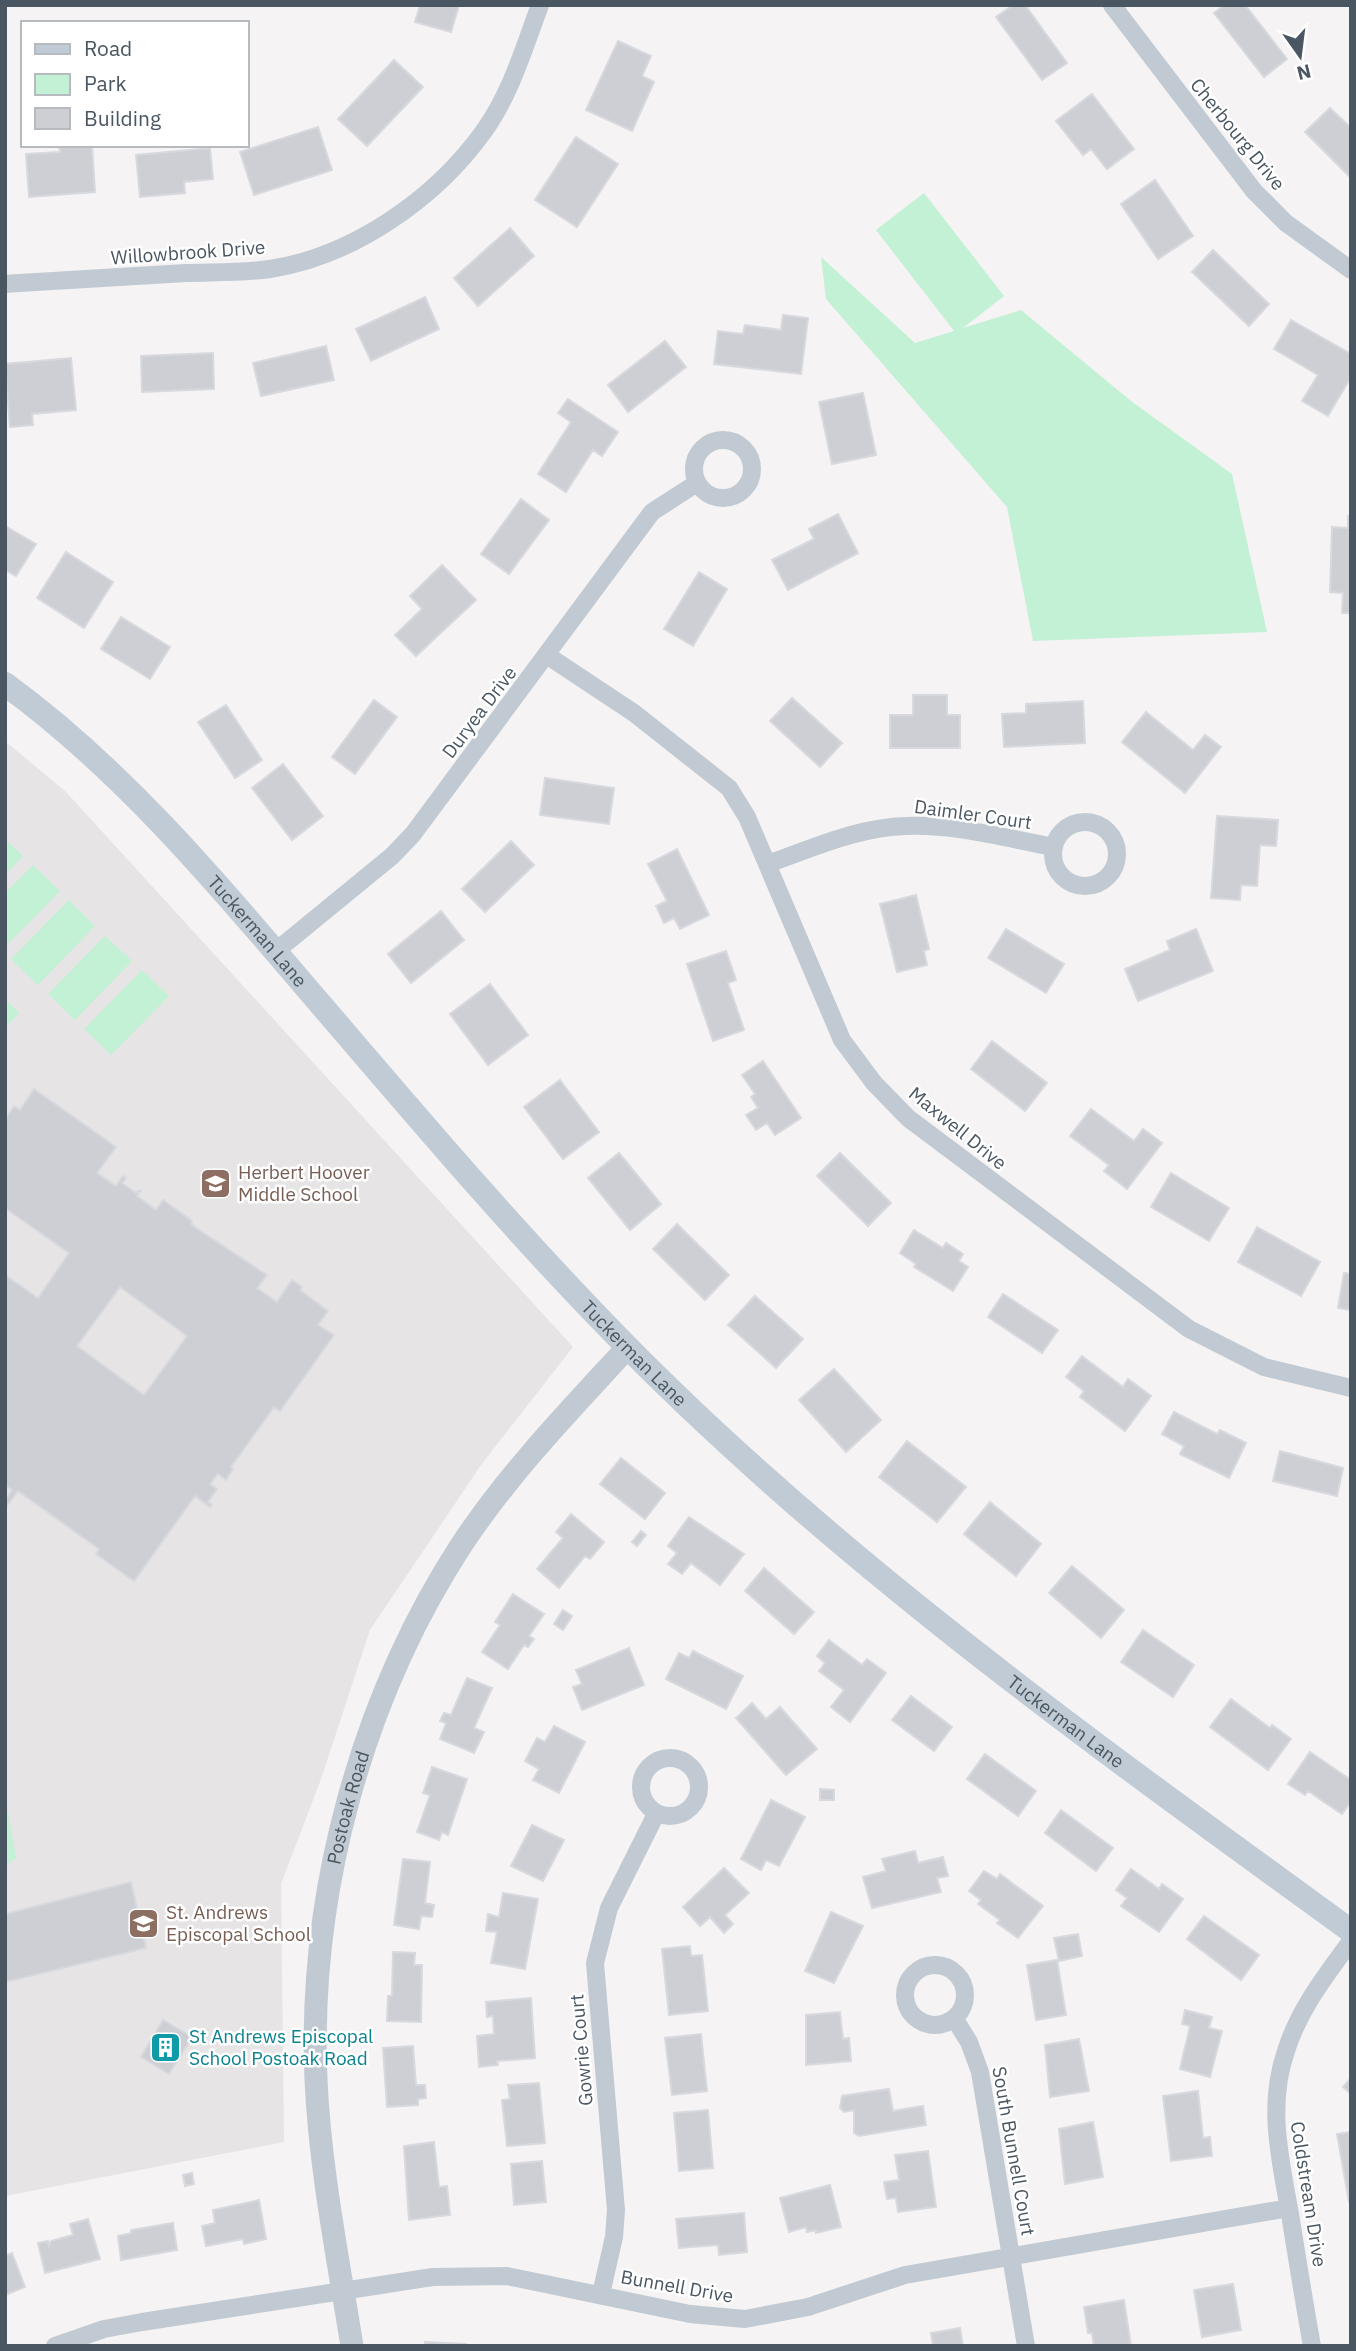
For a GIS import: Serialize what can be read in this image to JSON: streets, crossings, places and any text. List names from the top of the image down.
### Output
{
  "streets": {
    "main road": ["Tuckerman Lane"],
    "street": [
      "Cherbourg Drive",
      "Willowbrook Drive",
      "Duryea Drive",
      "Daimler Court",
      "Maxwell Drive",
      "Postoak Road",
      "Gowrie Court",
      "South Bunnell Court",
      "Coldstream Drive",
      "Bunnell Drive"
    ]
  },
  "crossings": [
    ["Duryea Drive", "Tuckerman Lane"],
    ["Duryea Drive", "Maxwell Drive"],
    ["Daimler Court", "Maxwell Drive"],
    ["Tuckerman Lane", "Postoak Road"],
    ["Postoak Road", "Bunnell Drive"],
    ["Gowrie Court", "Bunnell Drive"],
    ["South Bunnell Court", "Bunnell Drive"],
    ["Coldstream Drive", "Bunnell Drive"]
  ],
  "places": {
    "school or university": ["Herbert Hoover Middle School", "St. Andrews Episcopal School"],
    "building": ["St Andrews Episcopal School Postoak Road"]
  },
  "legend": ["Road", "Park", "Building"],
  "north": "bottom"
}
